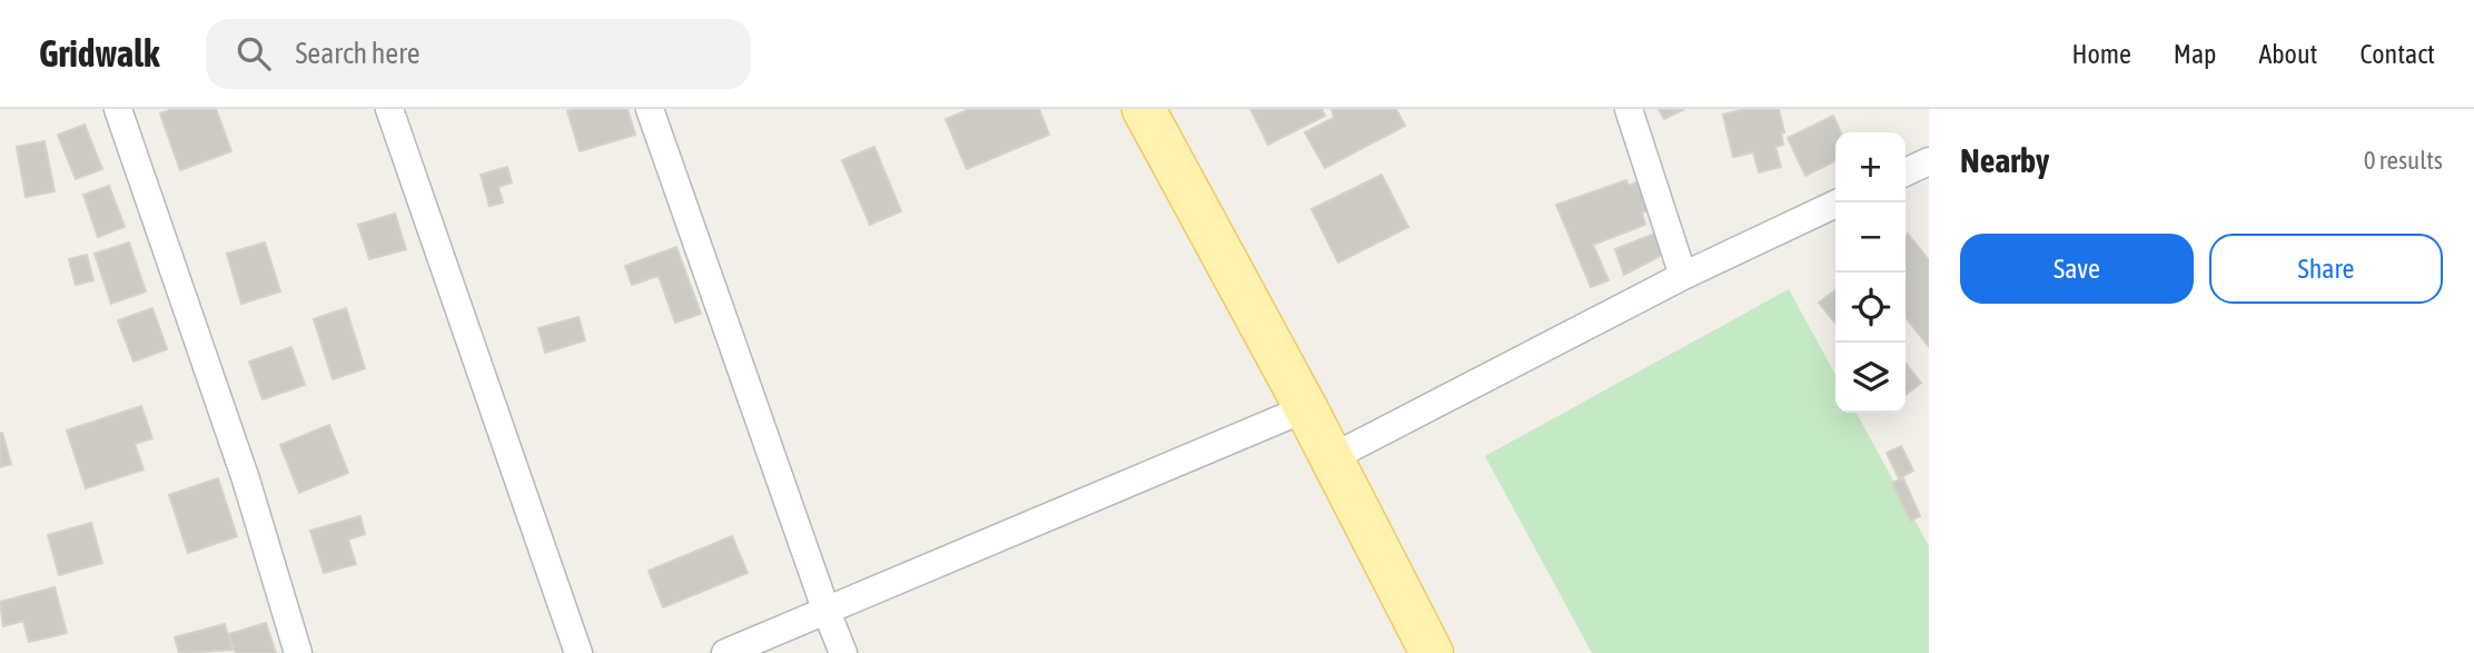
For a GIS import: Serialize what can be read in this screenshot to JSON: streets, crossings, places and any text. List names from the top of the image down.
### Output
{
  "page": {
    "header": "Gridwalk",
    "search": "Search here",
    "nav": [
      "Home",
      "Map",
      "About",
      "Contact"
    ],
    "heading": ["Nearby", "0 results"],
    "map_buttons": ["+", "−"],
    "buttons": ["Save", "Share"]
  }
}
